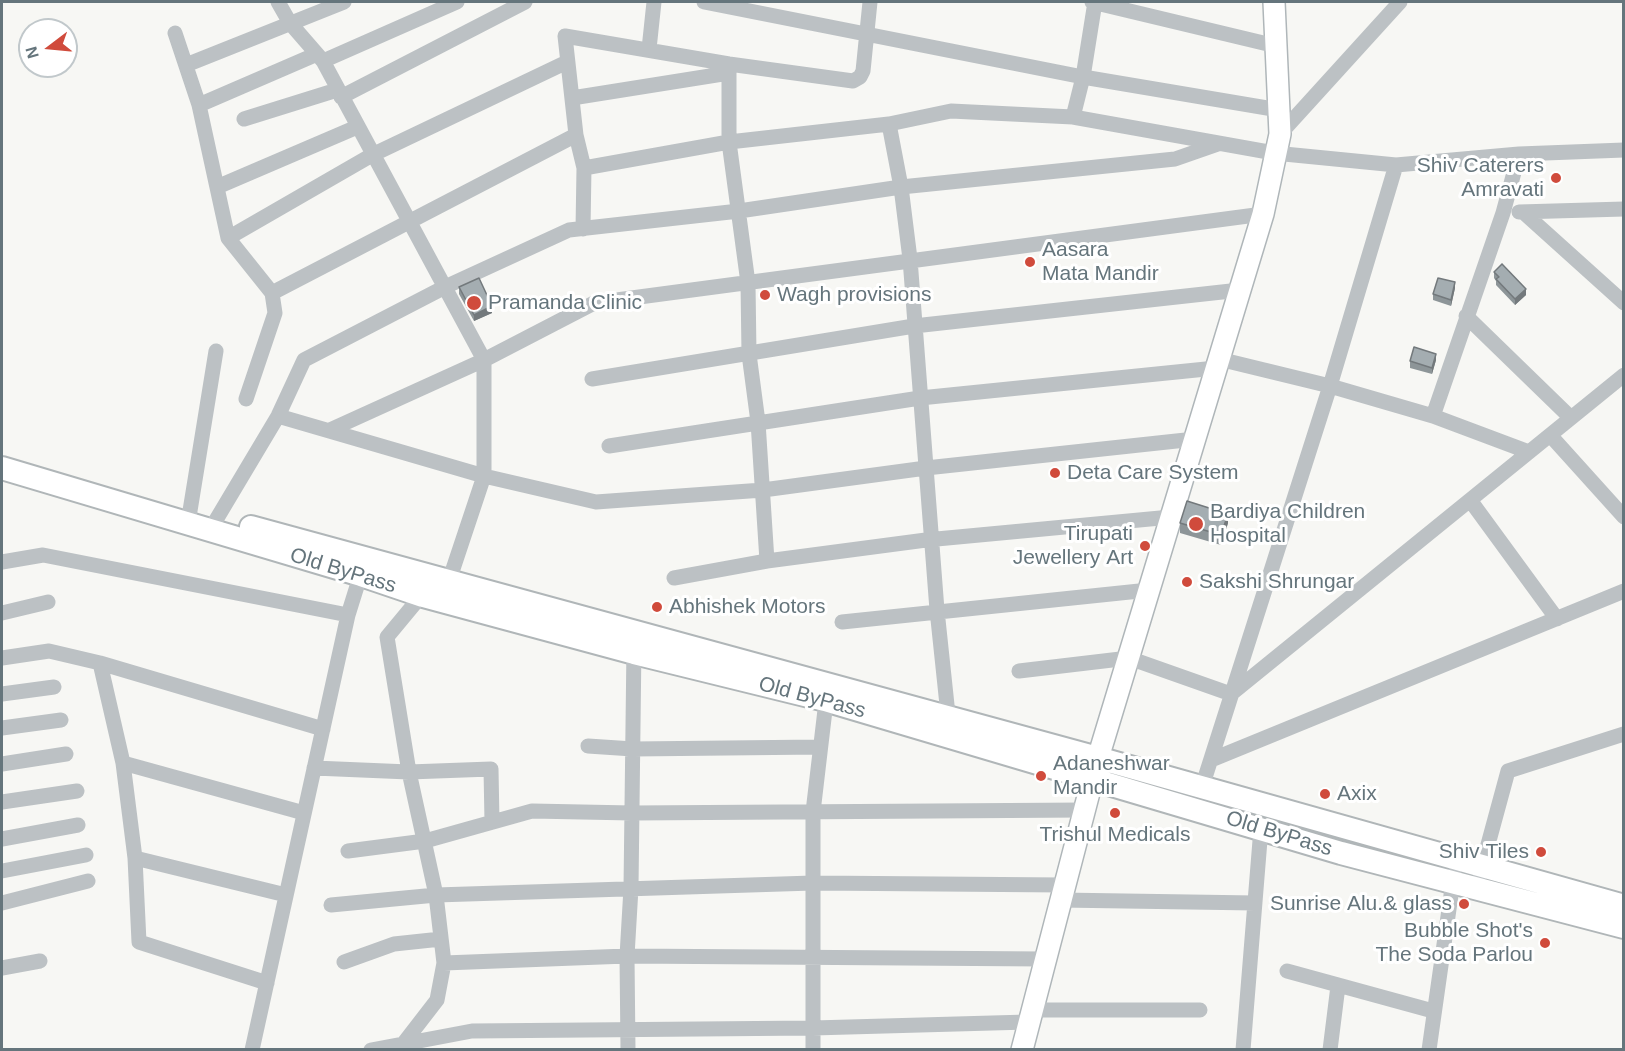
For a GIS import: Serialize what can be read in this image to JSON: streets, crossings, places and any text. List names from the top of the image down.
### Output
{
  "streets": {
    "main road": ["Old ByPass"]
  },
  "places": [
    "Shiv Caterers Amravati",
    "Aasara Mata Mandir",
    "Wagh provisions",
    "Pramanda Clinic",
    "Deta Care System",
    "Bardiya Children Hospital",
    "Tirupati Jewellery Art",
    "Sakshi Shrungar",
    "Abhishek Motors",
    "Adaneshwar Mandir",
    "Axix",
    "Trishul Medicals",
    "Shiv Tiles",
    "Sunrise Alu.& glass",
    "Bubble Shot's The Soda Parlou"
  ],
  "north": "left"
}
